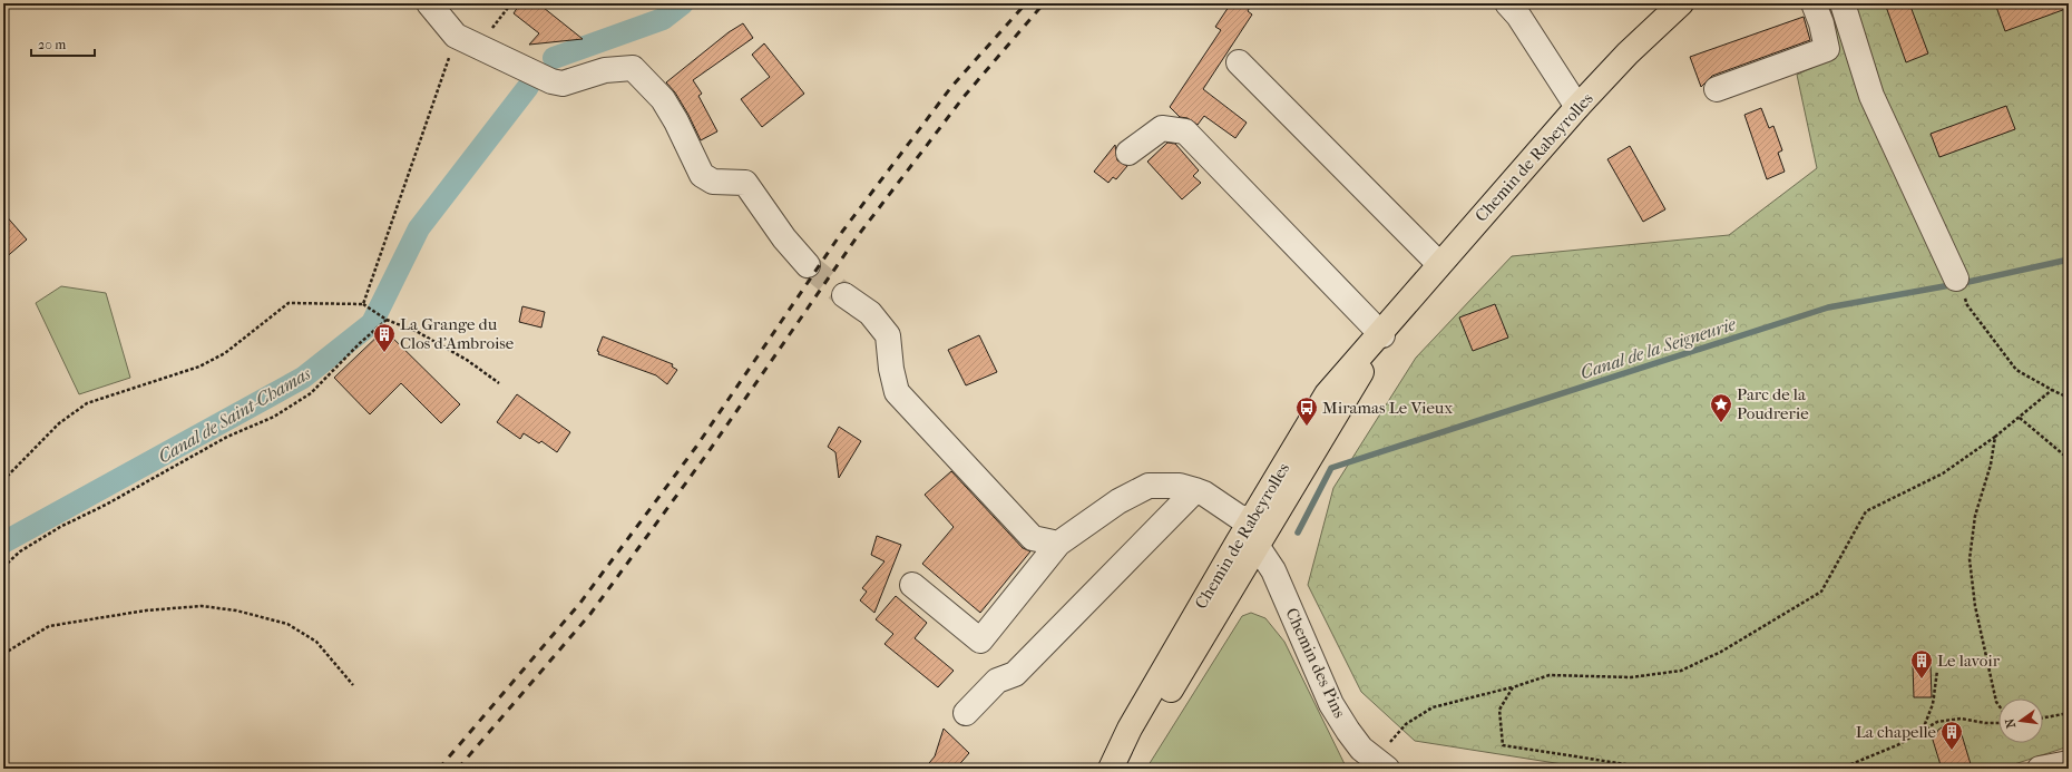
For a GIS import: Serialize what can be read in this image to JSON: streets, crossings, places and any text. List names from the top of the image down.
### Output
{
  "streets": {
    "main road": ["Chemin de Rabeyrolles"],
    "street": ["Chemin des Pins"]
  },
  "crossings": [
    ["Chemin de Rabeyrolles", "Chemin des Pins"]
  ],
  "water": ["Canal de la Seigneurie", "Canal de Saint-Chamas"],
  "places": {
    "building": ["La Grange du Clos d'Ambroise", "Le lavoir", "La chapelle"],
    "place": ["Parc de la Poudrerie"],
    "bus stop": ["Miramas Le Vieux"]
  },
  "scale_bar": "20 m",
  "north": "left"
}
